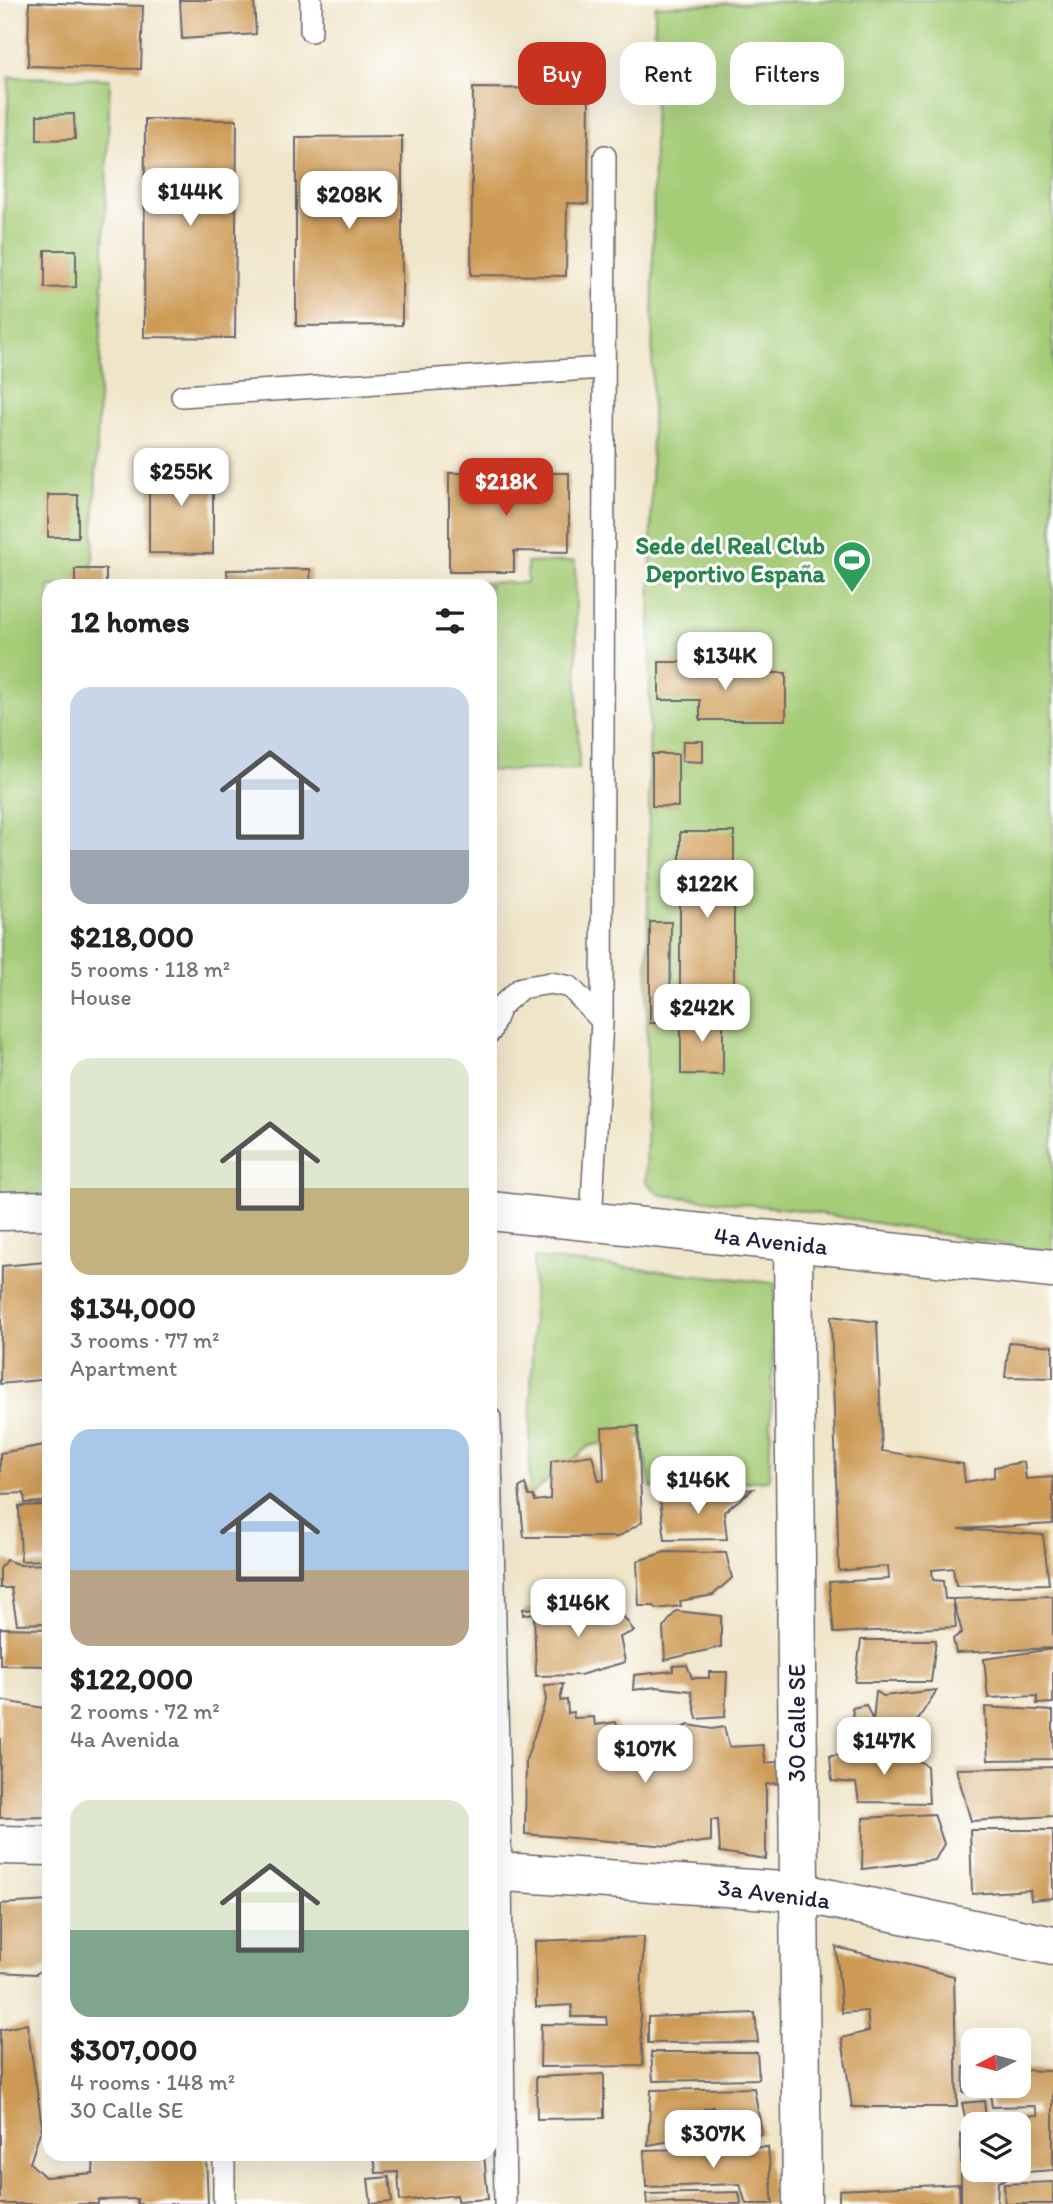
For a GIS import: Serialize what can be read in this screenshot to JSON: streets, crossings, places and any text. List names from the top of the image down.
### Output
{
  "streets": {
    "street": ["4a Avenida", "30 Calle SE", "3a Avenida"]
  },
  "crossings": [
    ["4a Avenida", "30 Calle SE"],
    ["30 Calle SE", "3a Avenida"]
  ],
  "places": {
    "sports": ["Sede del Real Club Deportivo España"]
  },
  "north": "left",
  "page": {
    "chip": ["Buy", "Rent", "Filters"],
    "price": [
      "$144K",
      "$208K",
      "$255K",
      "$218K",
      "$134K",
      "$122K",
      "$242K",
      "$146K",
      "$146K",
      "$147K",
      "$107K",
      "$307K"
    ],
    "heading": "12 homes",
    "list": [
      {
        "name": "$218,000",
        "note": "5 rooms · 118 m² · House"
      },
      {
        "name": "$134,000",
        "note": "3 rooms · 77 m² · Apartment"
      },
      {
        "name": "$122,000",
        "note": "2 rooms · 72 m² · 4a Avenida"
      },
      {
        "name": "$307,000",
        "note": "4 rooms · 148 m² · 30 Calle SE"
      }
    ]
  }
}
